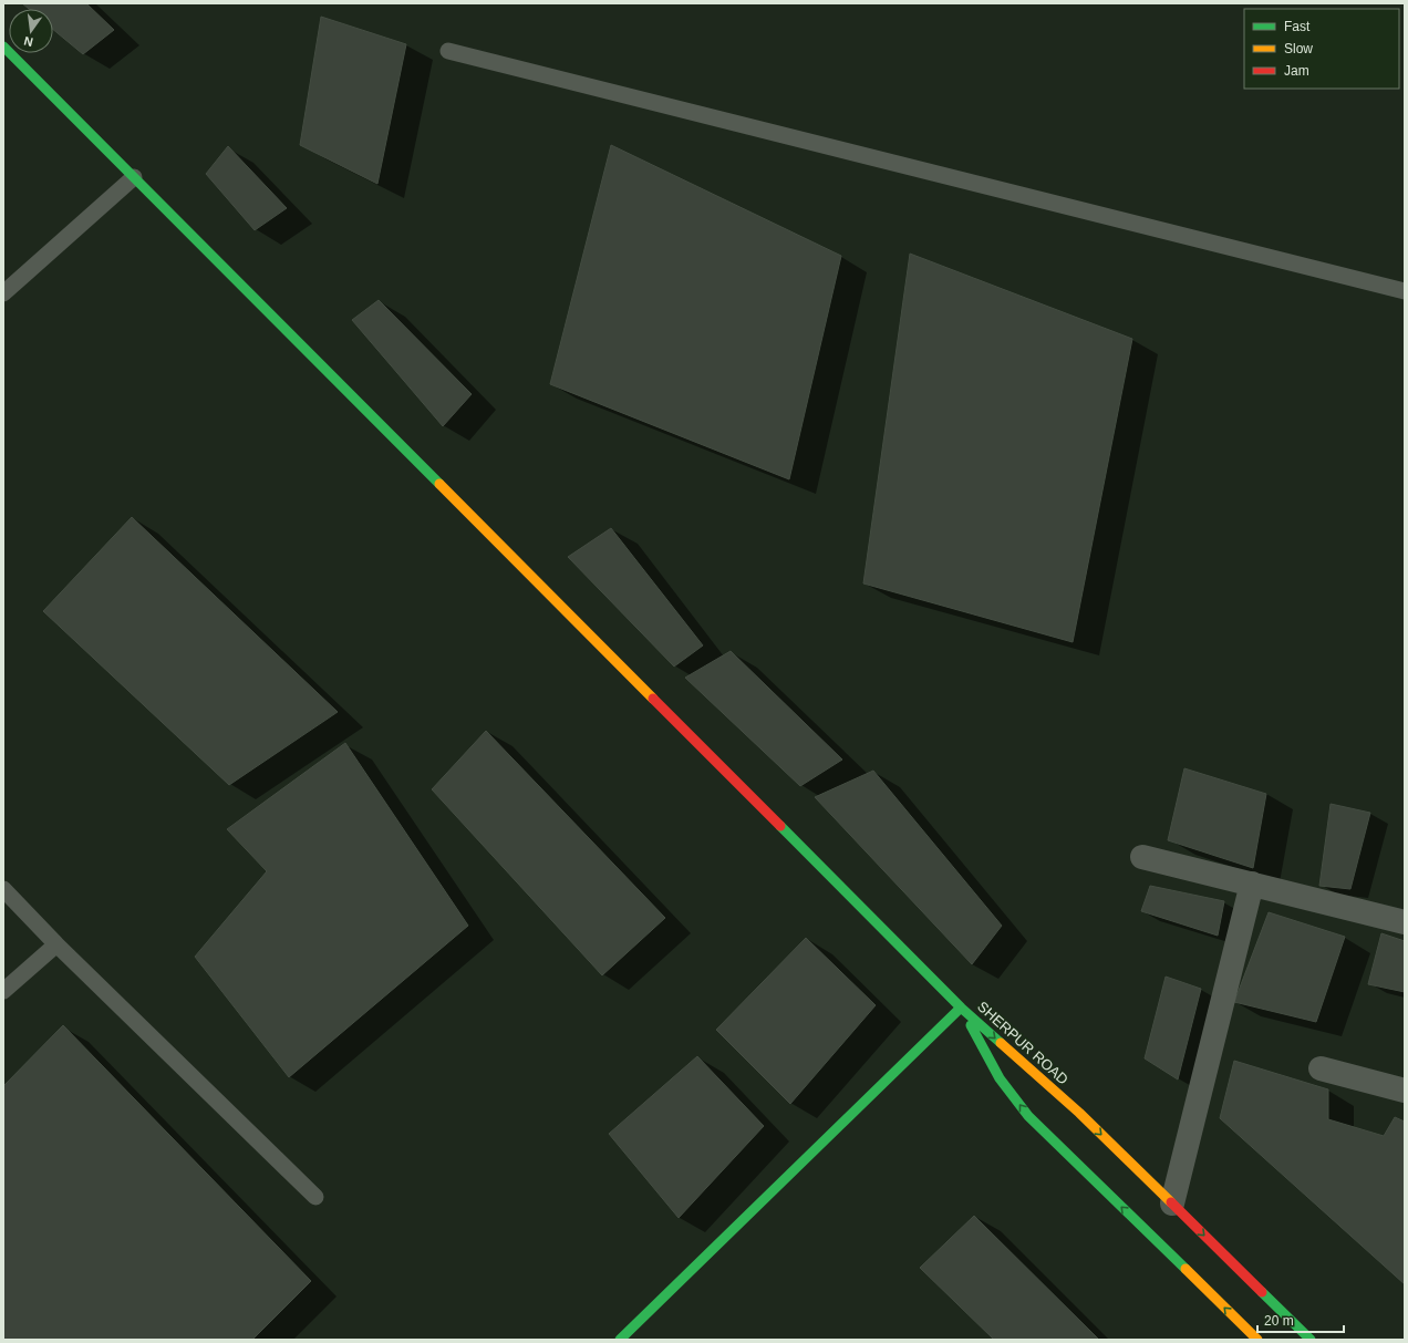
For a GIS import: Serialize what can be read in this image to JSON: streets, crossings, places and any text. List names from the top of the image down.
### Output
{
  "streets": {
    "street": ["SHERPUR ROAD"]
  },
  "legend": ["Fast", "Slow", "Jam"],
  "scale_bar": "20 m",
  "north": "bottom"
}
